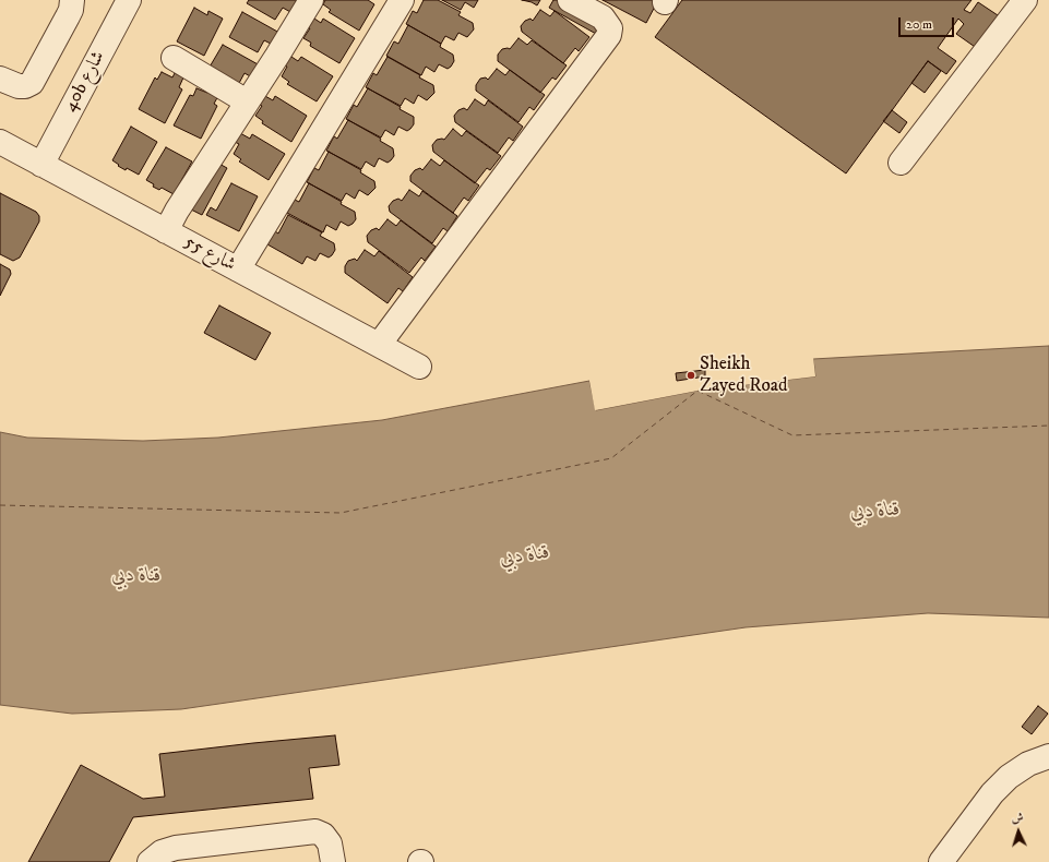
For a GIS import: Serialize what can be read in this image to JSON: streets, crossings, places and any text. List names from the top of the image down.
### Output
{
  "streets": {
    "street": ["40b شارع", "شارع 55"]
  },
  "crossings": [
    ["40b شارع", "شارع 55"]
  ],
  "water": ["قناة دبي"],
  "places": ["Sheikh Zayed Road"],
  "scale_bar": "20 m",
  "north": "top"
}
